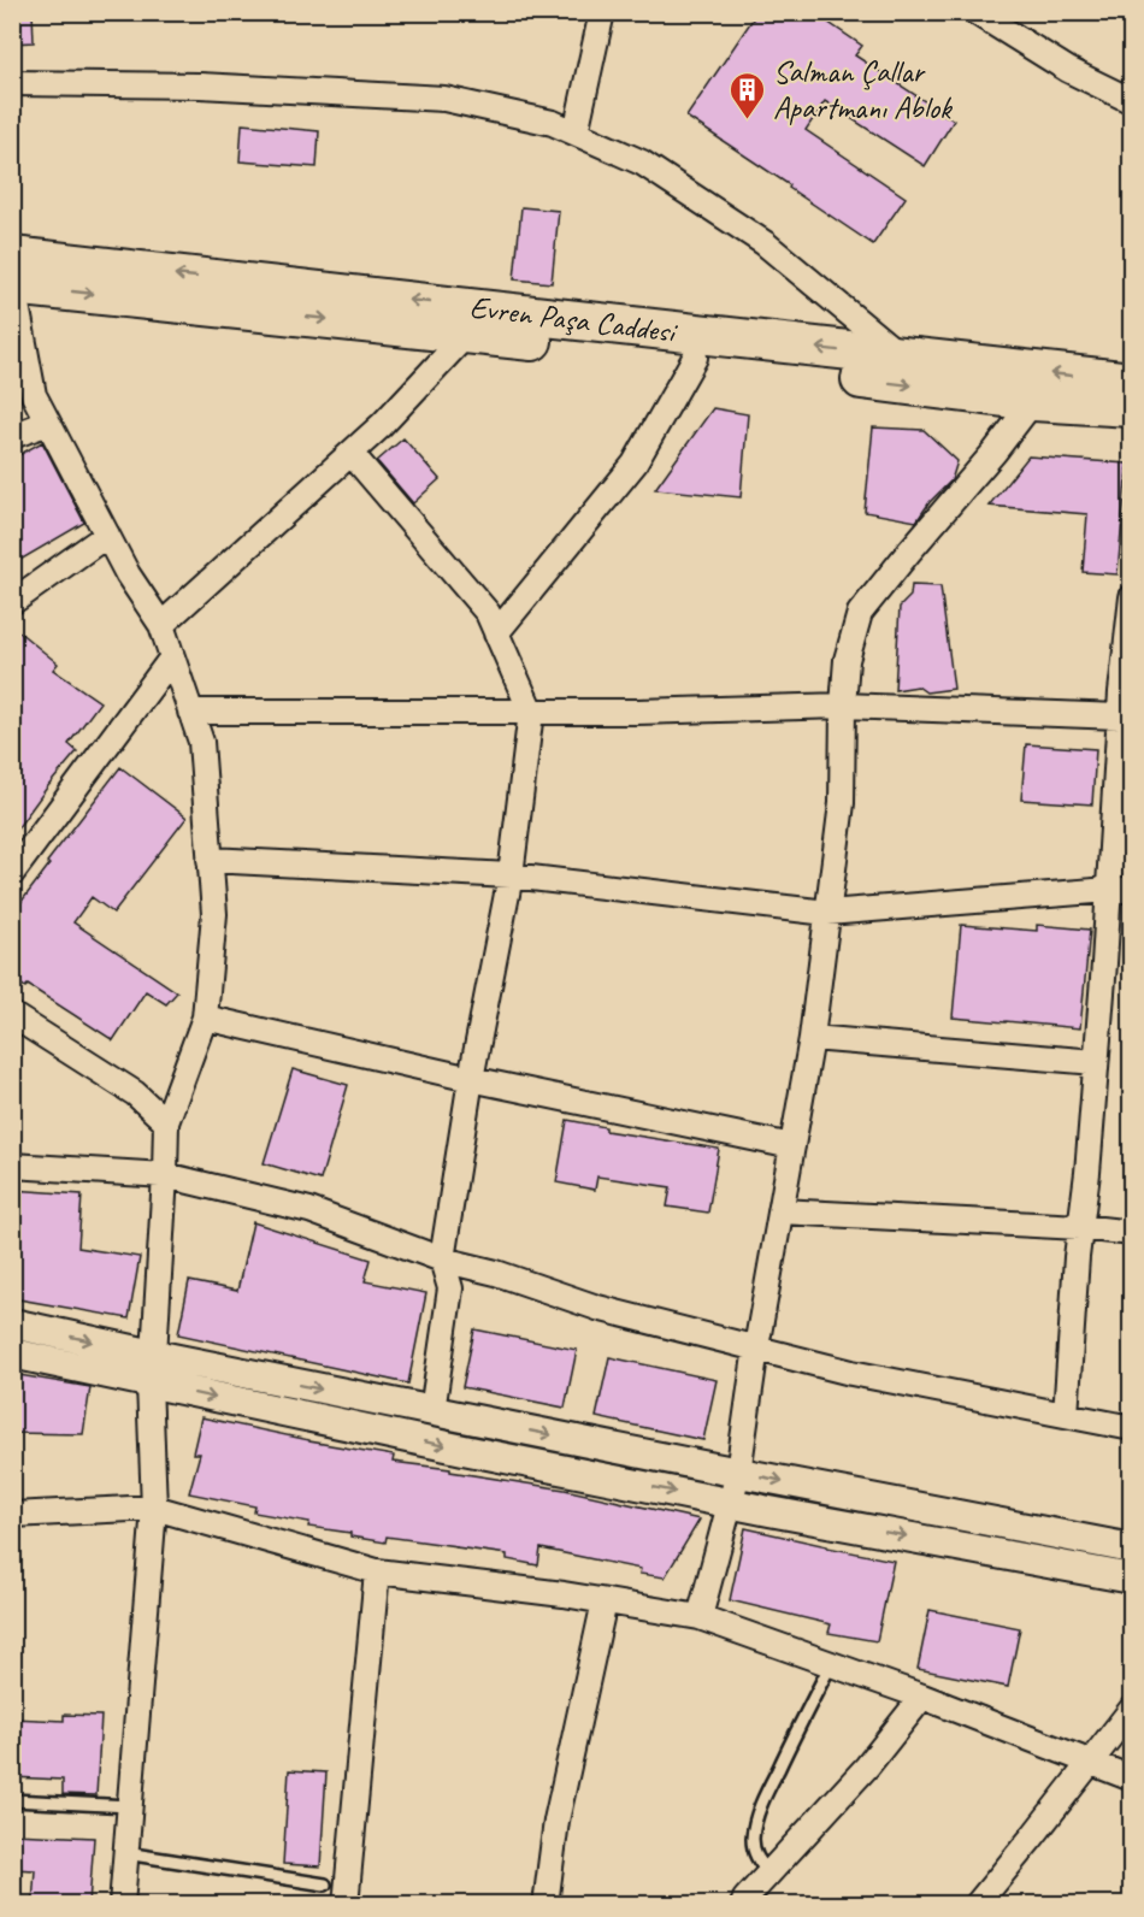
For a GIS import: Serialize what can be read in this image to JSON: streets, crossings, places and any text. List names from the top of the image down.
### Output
{
  "streets": {
    "highway": ["Evren Paşa Caddesi"]
  },
  "places": {
    "building": ["Salman Çallar Apartmanı Ablok"]
  }
}
